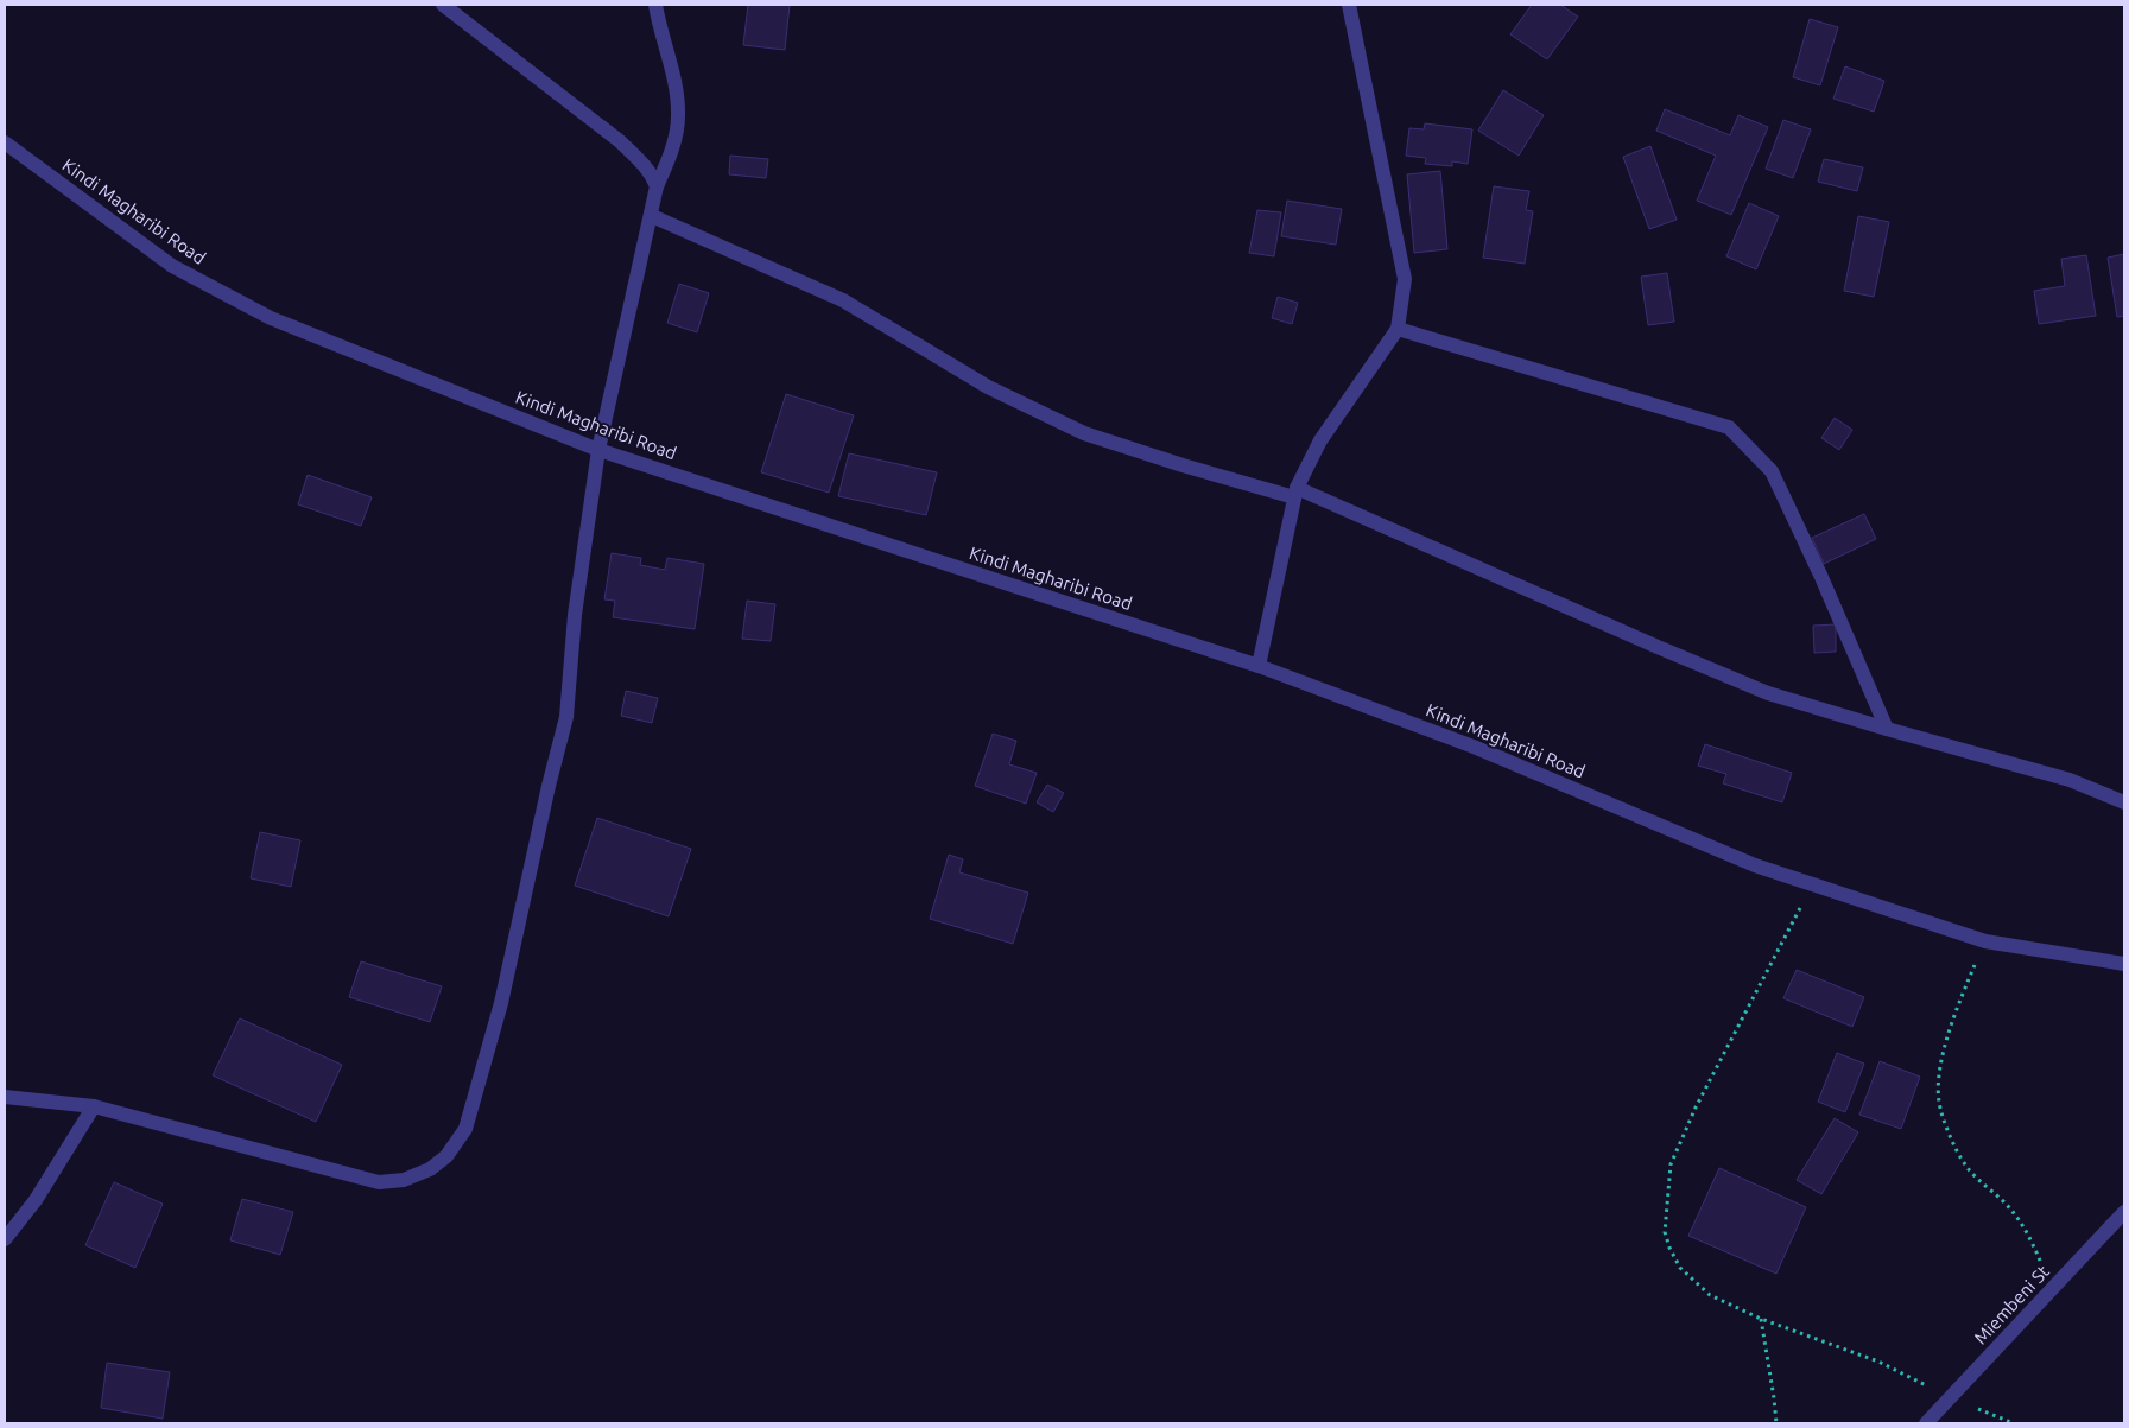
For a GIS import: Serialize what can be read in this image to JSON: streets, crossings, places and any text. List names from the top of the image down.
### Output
{
  "streets": {
    "street": ["Kindi Magharibi Road", "Miembeni St"]
  }
}
